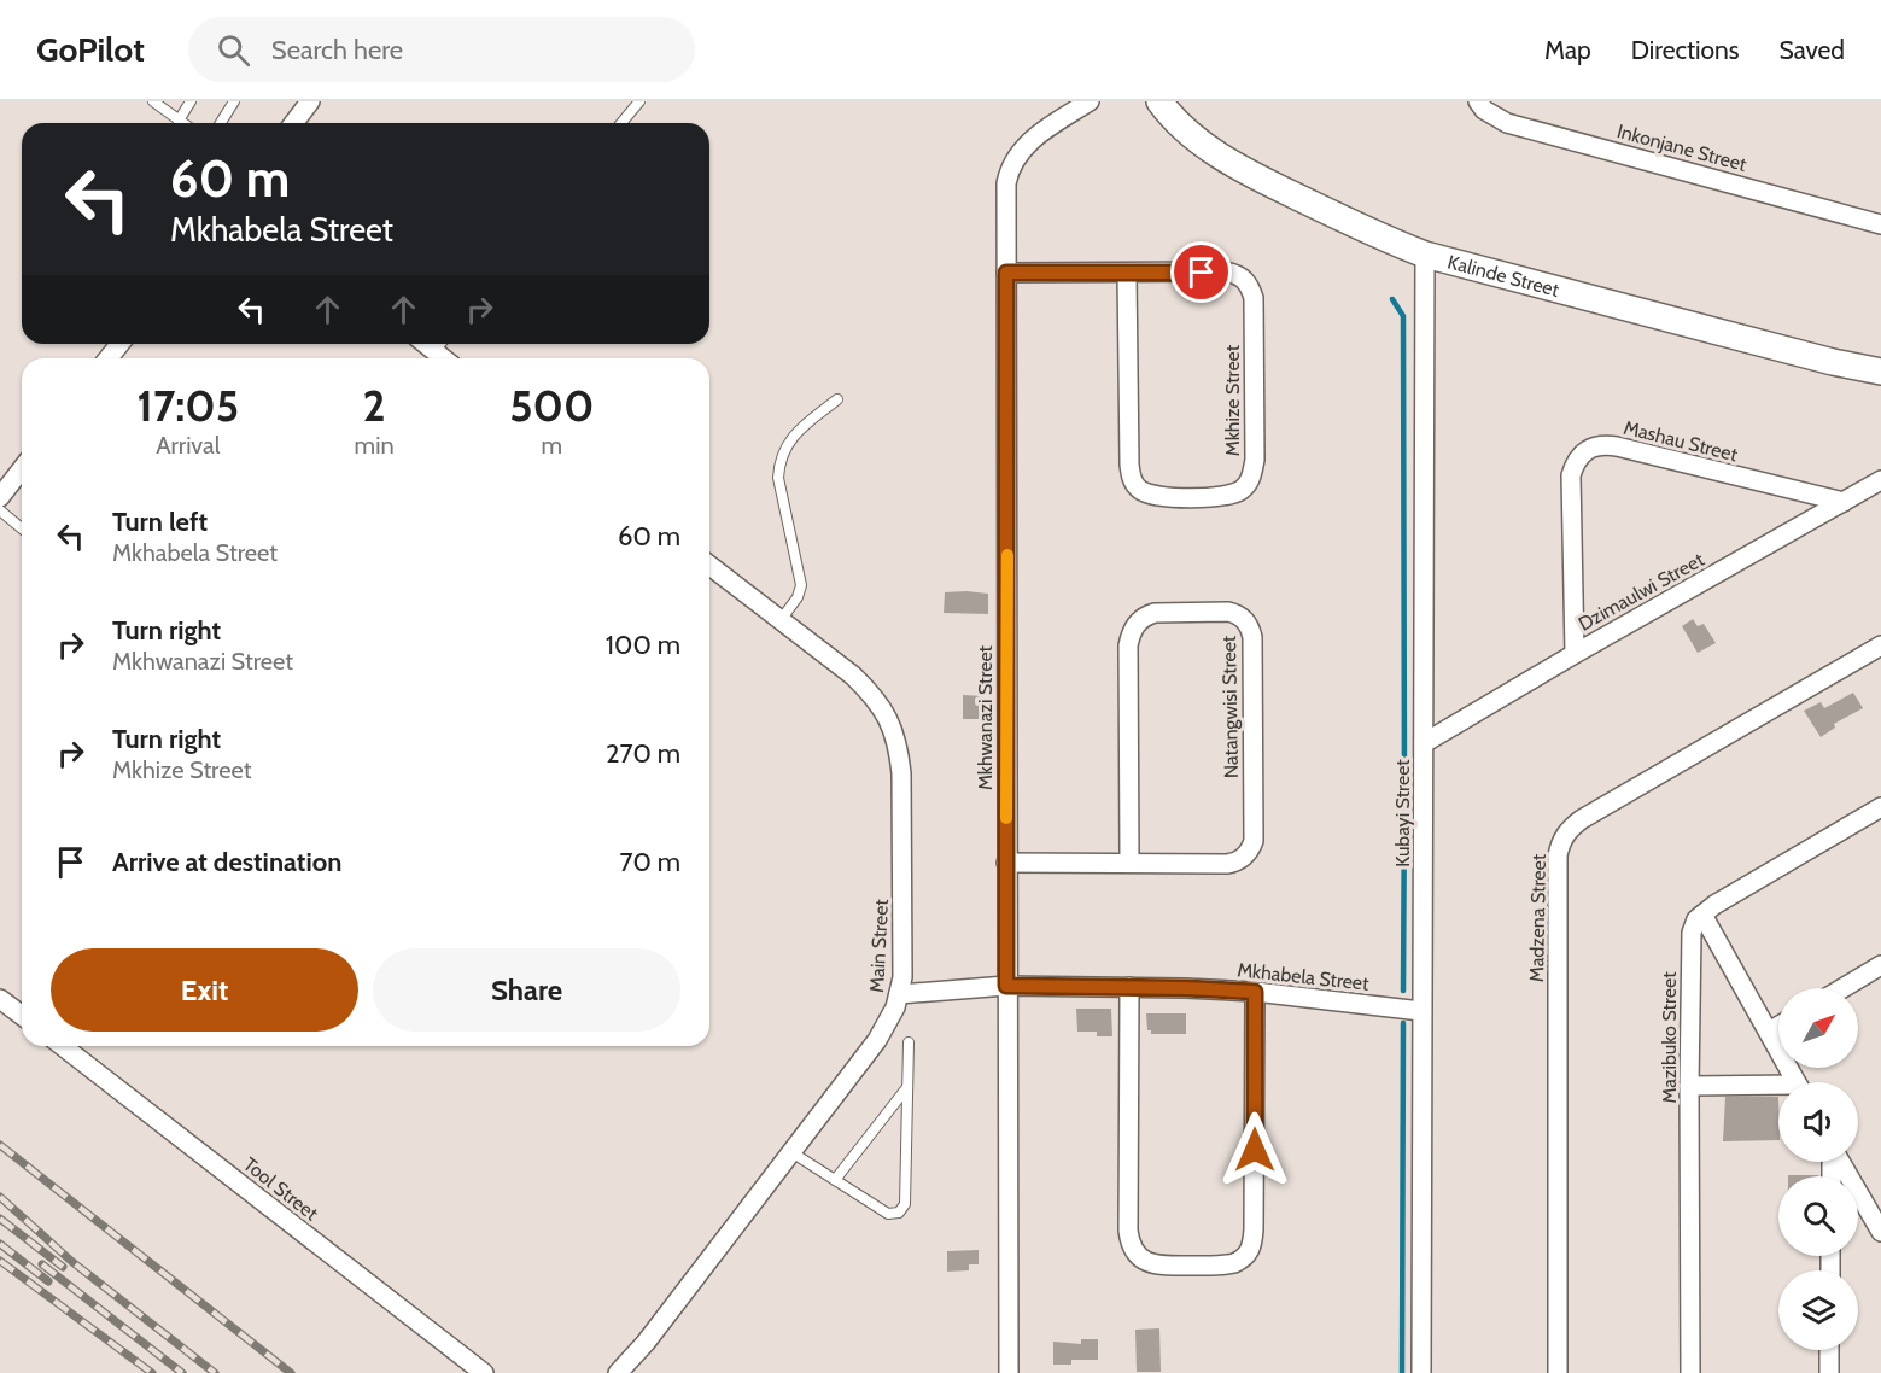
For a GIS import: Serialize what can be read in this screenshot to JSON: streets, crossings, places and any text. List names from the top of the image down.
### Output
{
  "streets": {
    "street": [
      "Inkonjane Street",
      "Kalinde Street",
      "Mkhize Street",
      "Mashau Street",
      "Dzimaulwi Street",
      "Natangwisi Street",
      "Mkhwanazi Street",
      "Kubayi Street",
      "Madzena Street",
      "Main Street",
      "Mkhabela Street",
      "Mazibuko Street",
      "Tool Street"
    ]
  },
  "crossings": [
    ["Kalinde Street", "Kubayi Street"],
    ["Mkhize Street", "Mkhwanazi Street"],
    ["Mashau Street", "Dzimaulwi Street"],
    ["Dzimaulwi Street", "Kubayi Street"],
    ["Natangwisi Street", "Mkhwanazi Street"],
    ["Mkhwanazi Street", "Mkhabela Street"],
    ["Kubayi Street", "Mkhabela Street"],
    ["Main Street", "Mkhabela Street"]
  ],
  "north": "top right",
  "page": {
    "header": "GoPilot",
    "search": "Search here",
    "nav": ["Map", "Directions", "Saved"],
    "turn": ["60 m", "Mkhabela Street"],
    "eta": [
      "17:05",
      "Arrival",
      "2",
      "min",
      "500",
      "m"
    ],
    "list": [
      {
        "name": "Turn left",
        "note": "Mkhabela Street",
        "value": "60 m"
      },
      {
        "name": "Turn right",
        "note": "Mkhwanazi Street",
        "value": "100 m"
      },
      {
        "name": "Turn right",
        "note": "Mkhize Street",
        "value": "270 m"
      },
      {
        "name": "Arrive at destination",
        "value": "70 m"
      }
    ],
    "buttons": ["Exit", "Share"]
  }
}
